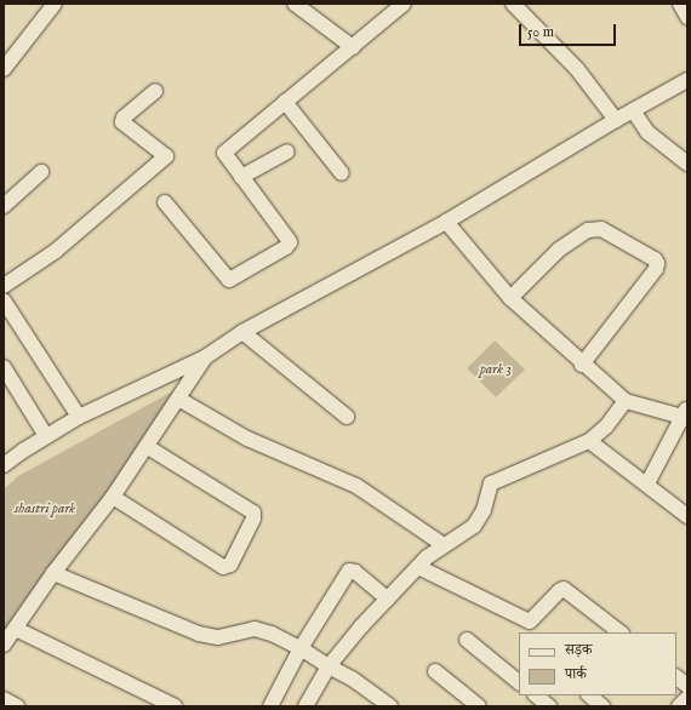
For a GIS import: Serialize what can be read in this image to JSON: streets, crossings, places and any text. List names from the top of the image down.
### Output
{
  "parks": ["park 3", "shastri park"],
  "legend": ["सड़क", "पार्क"],
  "scale_bar": "50 m"
}
